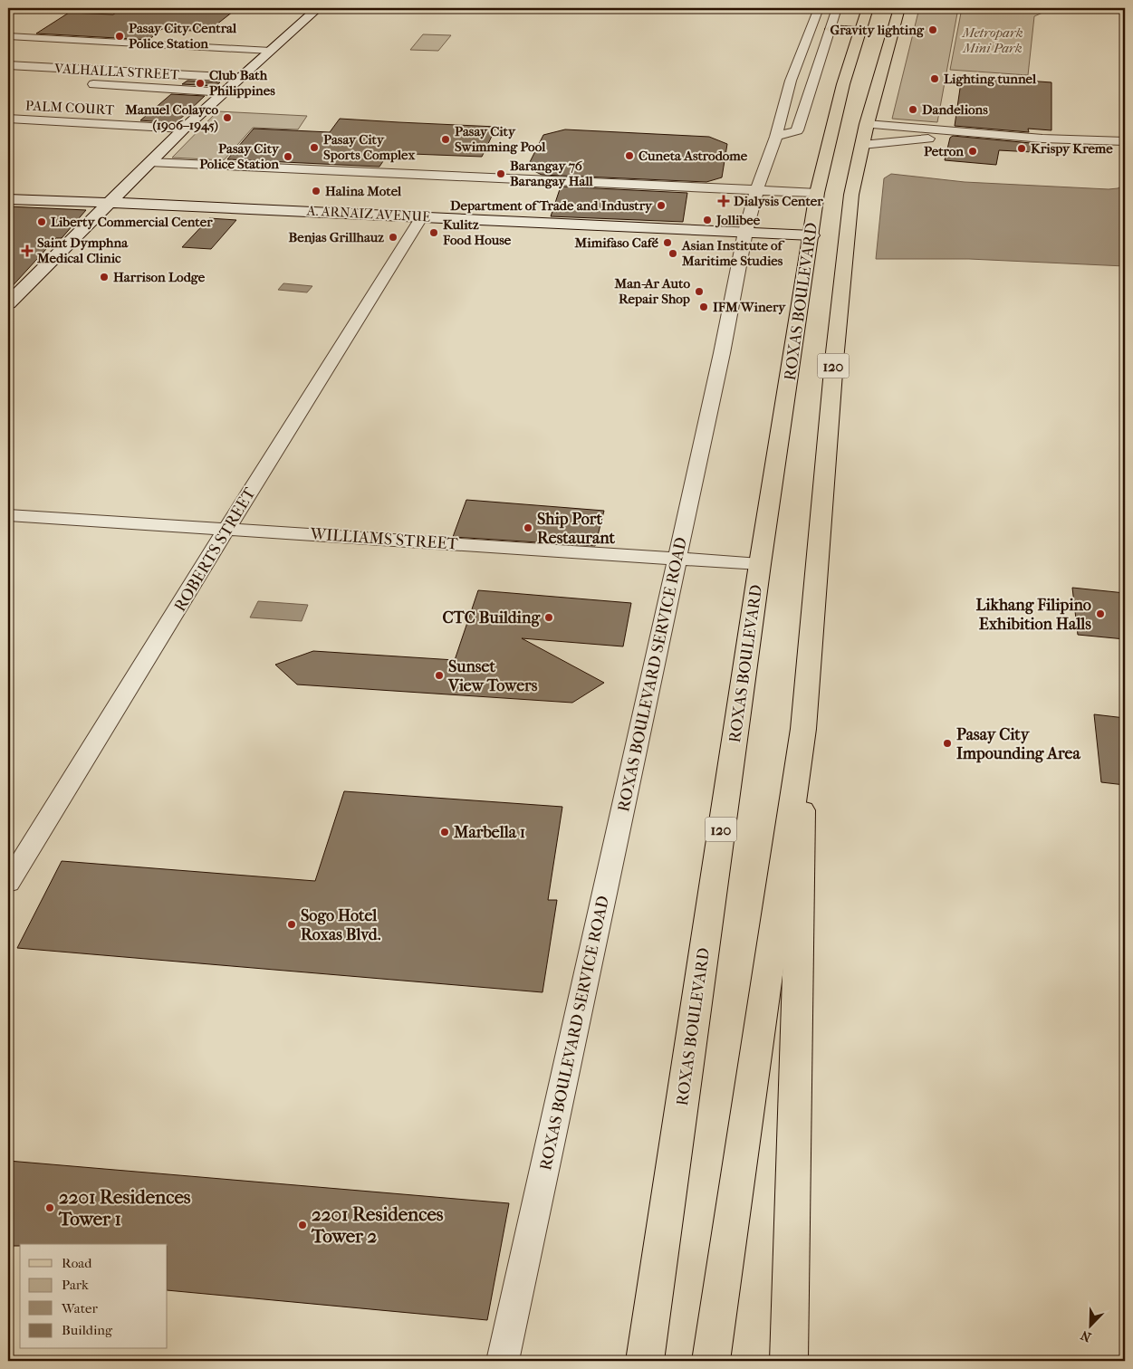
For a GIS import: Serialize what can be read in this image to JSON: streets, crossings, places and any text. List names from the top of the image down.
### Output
{
  "streets": {
    "main road": ["A. ARNAIZ AVENUE", "ROXAS BOULEVARD", "120"],
    "street": [
      "VALHALLA STREET",
      "PALM COURT",
      "WILLIAMS STREET",
      "ROBERTS STREET",
      "ROXAS BOULEVARD SERVICE ROAD"
    ]
  },
  "crossings": [
    ["A. ARNAIZ AVENUE", "ROXAS BOULEVARD"],
    ["A. ARNAIZ AVENUE", "ROBERTS STREET"],
    ["A. ARNAIZ AVENUE", "ROXAS BOULEVARD SERVICE ROAD"],
    ["ROXAS BOULEVARD", "WILLIAMS STREET"],
    ["WILLIAMS STREET", "ROBERTS STREET"],
    ["WILLIAMS STREET", "ROXAS BOULEVARD SERVICE ROAD"]
  ],
  "parks": ["Metropark Mini Park"],
  "places": {
    "other": [
      "Gravity lighting",
      "Pasay City Central Police Station",
      "Lighting tunnel",
      "Club Bath Philippines",
      "Dandelions",
      "Manuel Colayco (1906–1945)",
      "Pasay City Swimming Pool",
      "Pasay City Sports Complex",
      "Krispy Kreme",
      "Petron",
      "Cuneta Astrodome",
      "Pasay City Police Station",
      "Barangay 76 Barangay Hall",
      "Halina Motel",
      "Department of Trade and Industry",
      "Jollibee",
      "Liberty Commercial Center",
      "Kulitz Food House",
      "Benjas Grillhauz",
      "Mimifaso Café",
      "Asian Institute of Maritime Studies",
      "Harrison Lodge",
      "Man-Ar Auto Repair Shop",
      "IFM Winery",
      "Ship Port Restaurant",
      "Likhang Filipino Exhibition Halls",
      "CTC Building",
      "Sunset View Towers",
      "Pasay City Impounding Area",
      "Marbella 1",
      "Sogo Hotel Roxas Blvd.",
      "2201 Residences Tower 1",
      "2201 Residences Tower 2"
    ],
    "health": ["Dialysis Center", "Saint Dymphna Medical Clinic"]
  },
  "legend": [
    "Road",
    "Park",
    "Water",
    "Building"
  ],
  "north": "bottom left"
}
